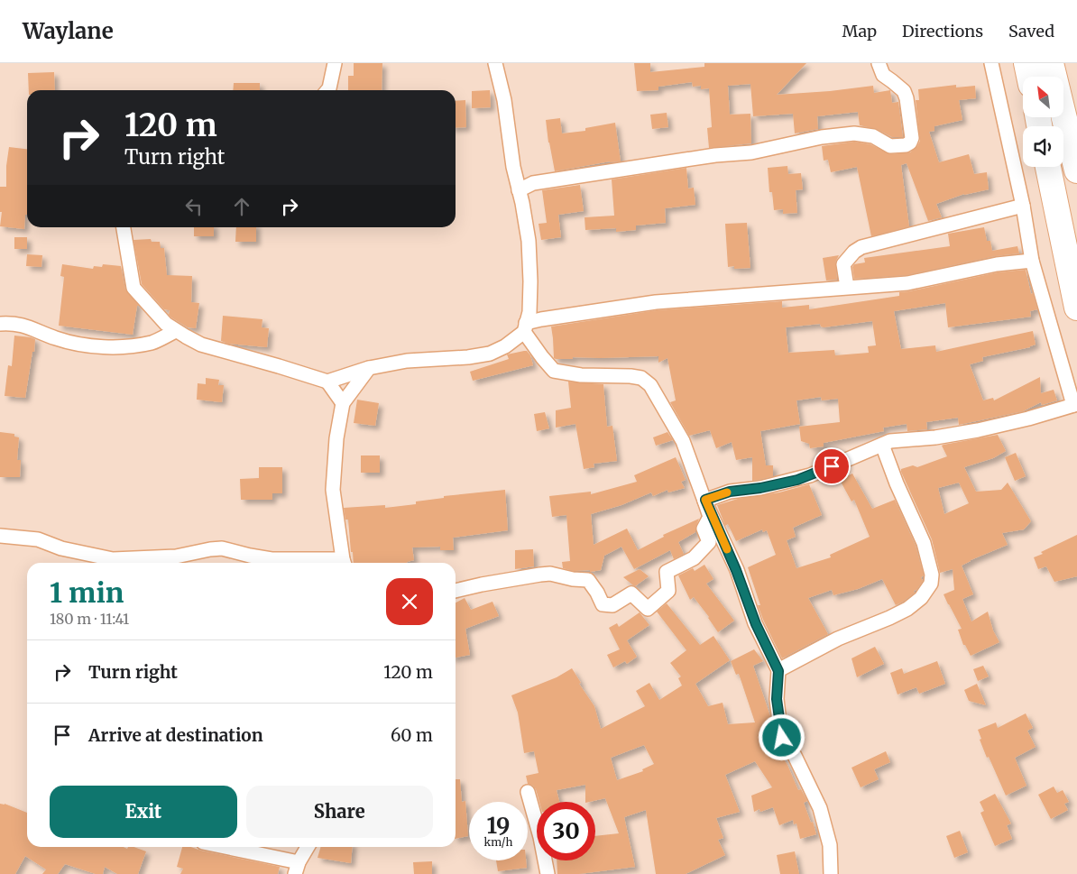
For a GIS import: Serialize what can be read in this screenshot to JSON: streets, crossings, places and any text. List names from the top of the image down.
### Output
{
  "north": "top left",
  "page": {
    "header": "Waylane",
    "nav": ["Map", "Directions", "Saved"],
    "turn": ["120 m", "Turn right"],
    "heading": ["1 min", "180 m · 11:41"],
    "list": [
      {
        "name": "Turn right",
        "value": "120 m"
      },
      {
        "name": "Arrive at destination",
        "value": "60 m"
      }
    ],
    "buttons": ["Exit", "Share"],
    "speed": "19 km/h",
    "limit": "30"
  }
}
